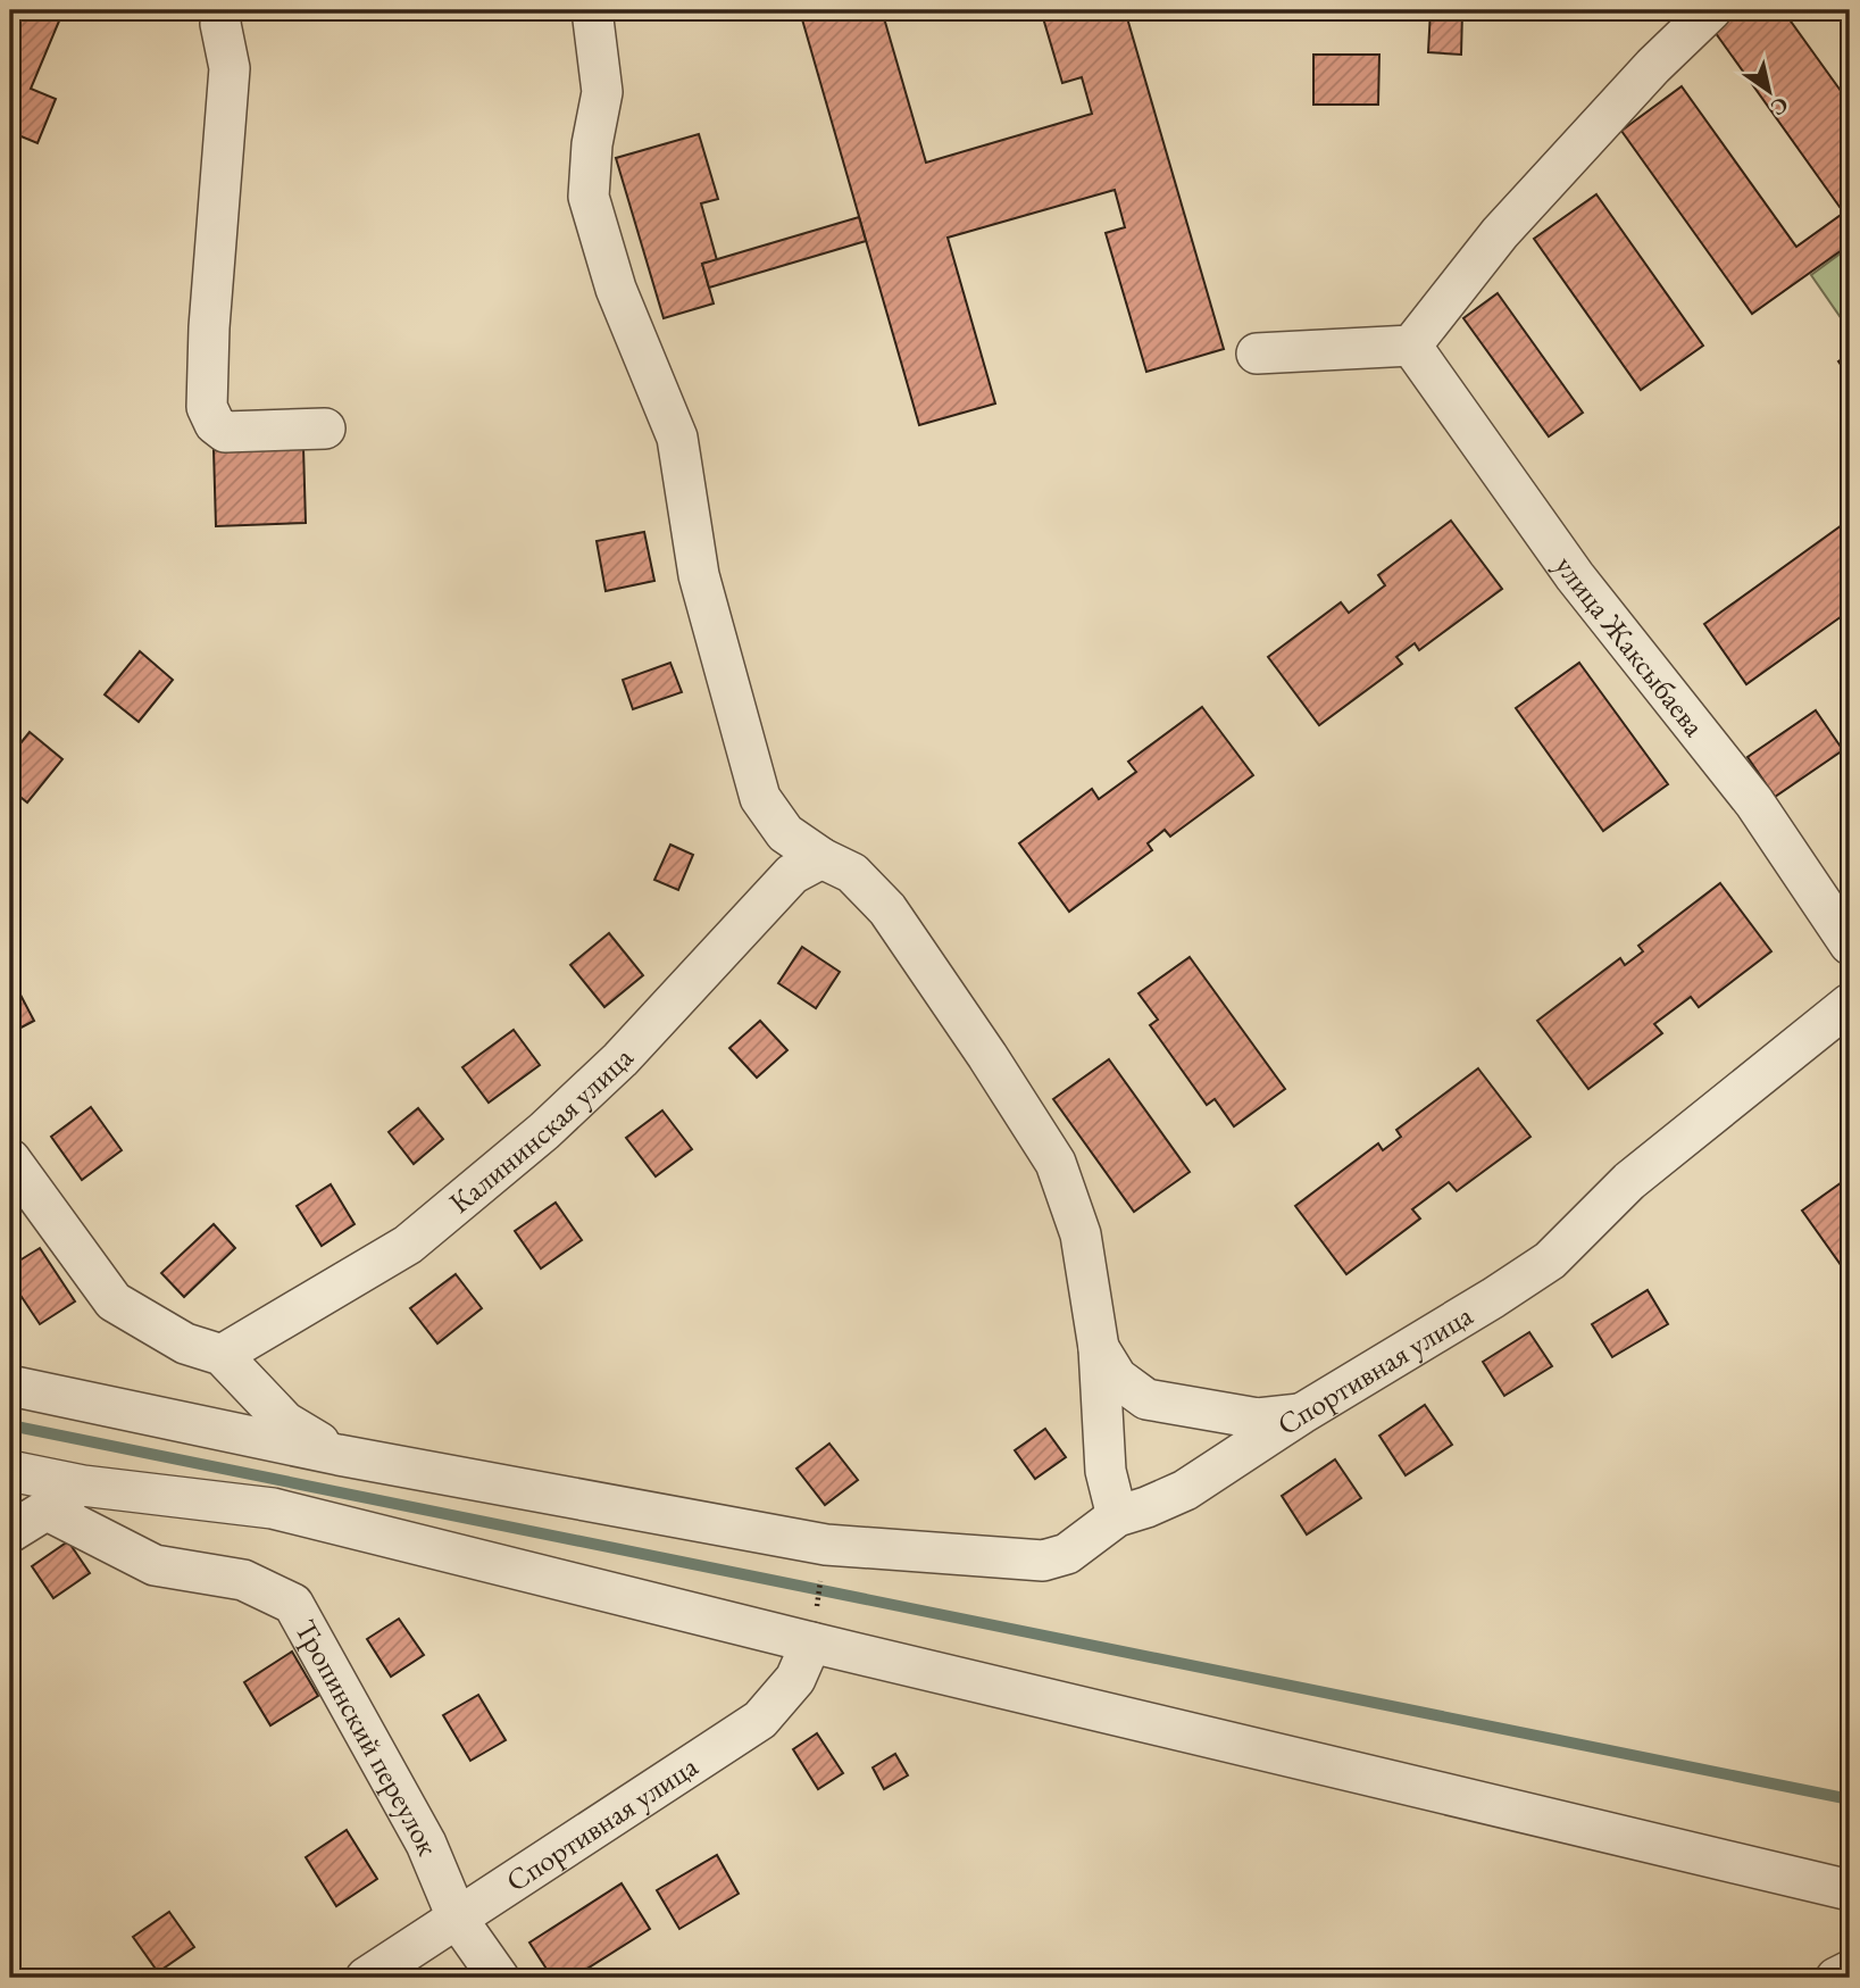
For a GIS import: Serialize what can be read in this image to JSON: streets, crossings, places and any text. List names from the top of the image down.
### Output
{
  "streets": {
    "street": [
      "улица Жаксыбаева",
      "Калининская улица",
      "Спортивная улица",
      "Тропинский переулок"
    ]
  },
  "crossings": [
    ["Спортивная улица", "Тропинский переулок"]
  ],
  "north": "bottom right"
}
